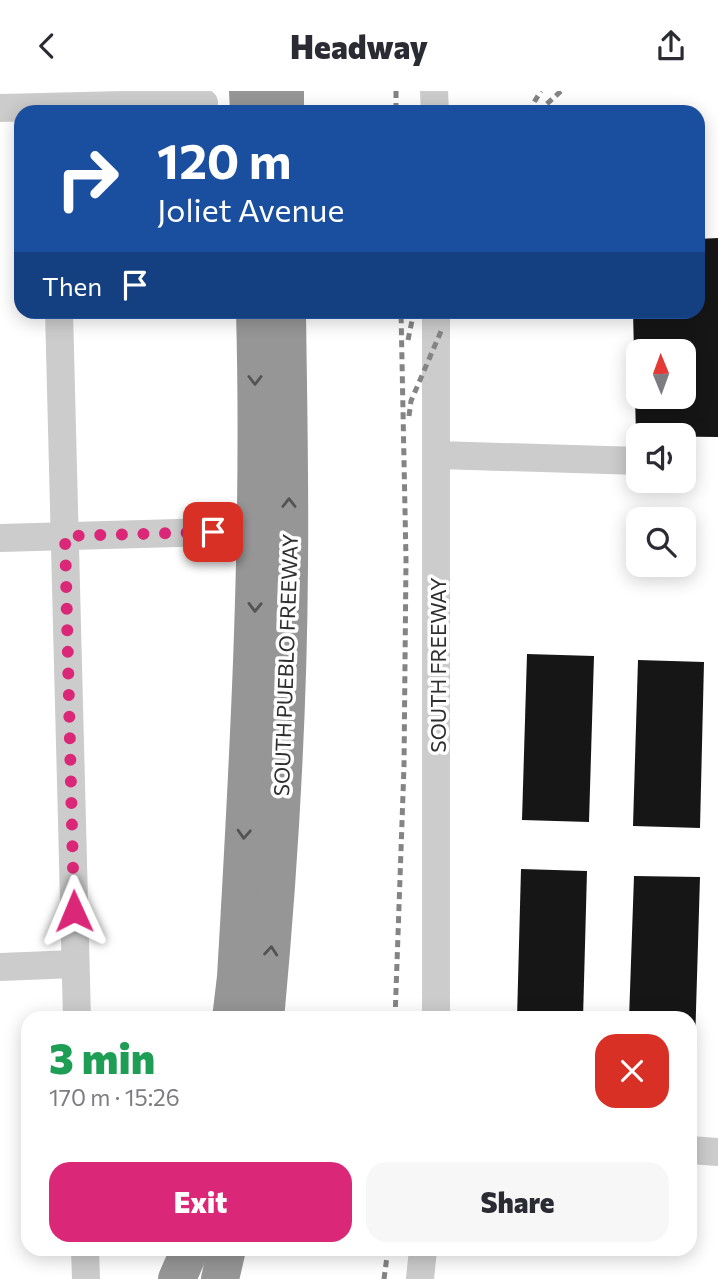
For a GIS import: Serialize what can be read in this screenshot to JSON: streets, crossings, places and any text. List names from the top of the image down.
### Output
{
  "streets": {
    "highway": ["SOUTH PUEBLO FREEWAY"],
    "street": ["SOUTH FREEWAY"]
  },
  "north": "top",
  "page": {
    "header": "Headway",
    "turn": ["120 m", "Joliet Avenue"],
    "then": "Then",
    "heading": ["3 min", "170 m · 15:26"],
    "buttons": ["Exit", "Share"]
  }
}
